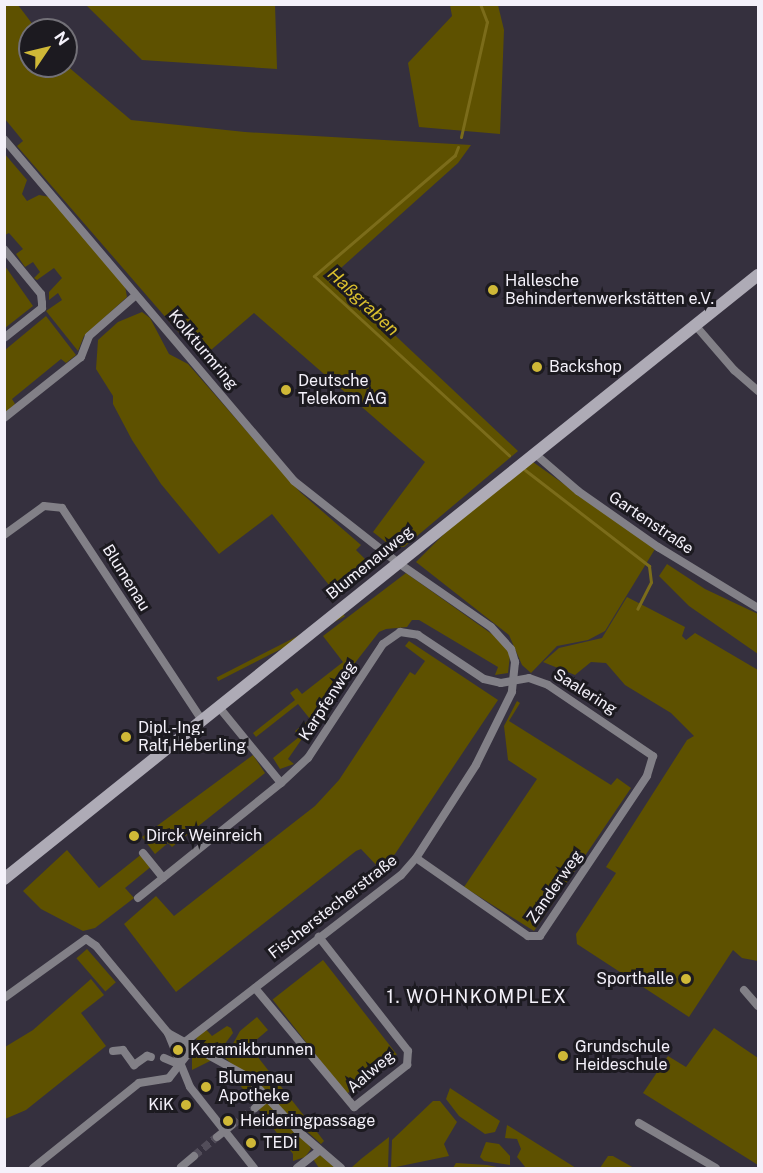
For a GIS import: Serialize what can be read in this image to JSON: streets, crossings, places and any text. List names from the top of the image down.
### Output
{
  "streets": {
    "street": [
      "Kolkturmring",
      "Gartenstraße",
      "Blumenauweg",
      "Blumenau",
      "Saalering",
      "Karpfenweg",
      "Zanderweg",
      "Fischerstecherstraße",
      "Aalweg"
    ]
  },
  "crossings": [
    ["Kolkturmring", "Blumenauweg"],
    ["Gartenstraße", "Blumenauweg"],
    ["Blumenauweg", "Blumenau"],
    ["Saalering", "Karpfenweg"],
    ["Saalering", "Zanderweg"],
    ["Saalering", "Fischerstecherstraße"],
    ["Zanderweg", "Fischerstecherstraße"],
    ["Fischerstecherstraße", "Aalweg"]
  ],
  "districts": ["1. WOHNKOMPLEX"],
  "water": ["Haßgraben"],
  "places": [
    "Hallesche Behindertenwerkstätten e.V.",
    "Backshop",
    "Deutsche Telekom AG",
    "Dipl.-Ing. Ralf Heberling",
    "Dirck Weinreich",
    "Sporthalle",
    "Keramikbrunnen",
    "Grundschule Heideschule",
    "Blumenau Apotheke",
    "KiK",
    "Heideringpassage",
    "TEDi"
  ],
  "north": "top right"
}
